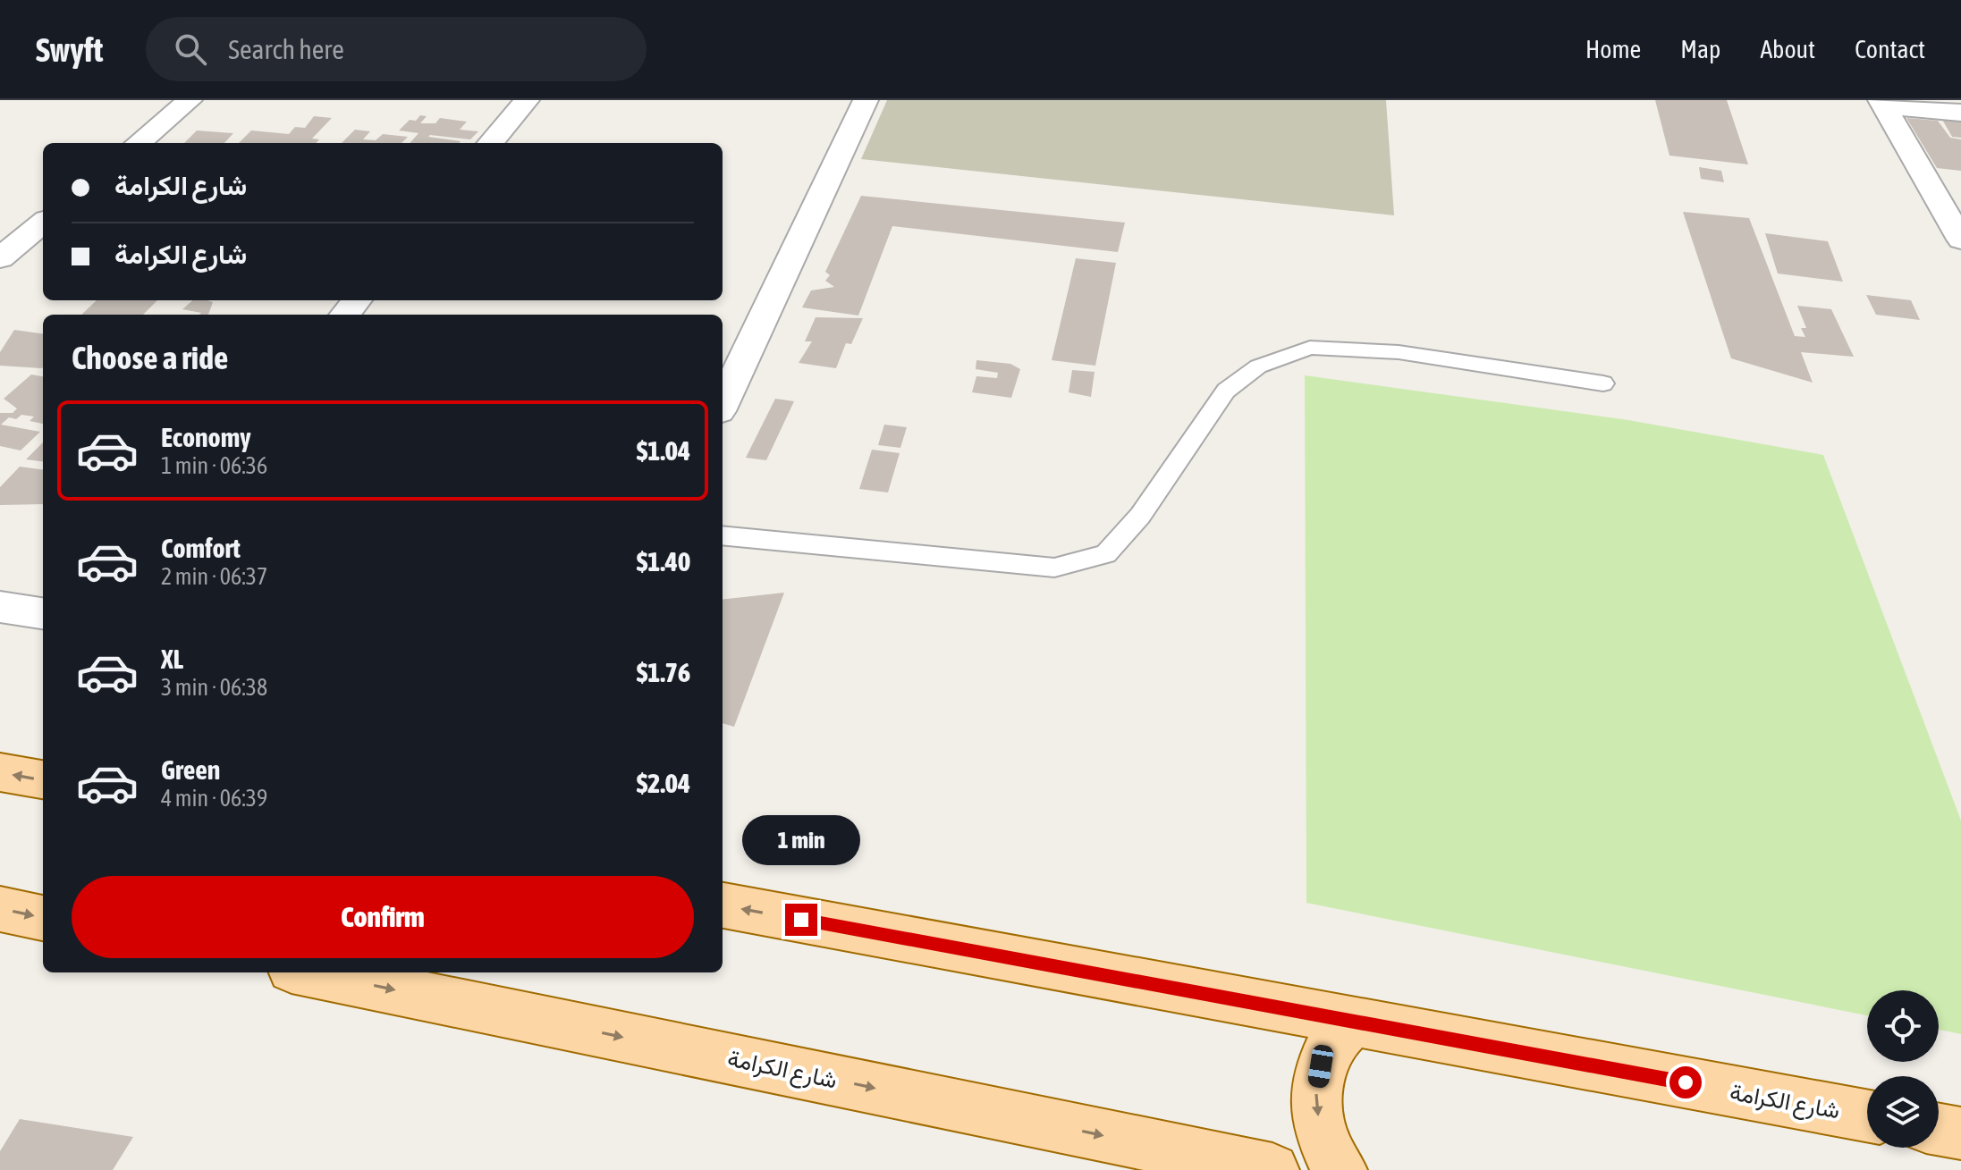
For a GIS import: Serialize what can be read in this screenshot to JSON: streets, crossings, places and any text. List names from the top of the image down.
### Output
{
  "streets": {
    "main road": ["شارع الكرامة"]
  },
  "page": {
    "header": "Swyft",
    "search": "Search here",
    "nav": [
      "Home",
      "Map",
      "About",
      "Contact"
    ],
    "banner": ["شارع الكرامة", "شارع الكرامة"],
    "heading": "Choose a ride",
    "list": [
      {
        "name": "Economy",
        "note": "1 min · 06:36",
        "value": "$1.04"
      },
      {
        "name": "Comfort",
        "note": "2 min · 06:37",
        "value": "$1.40"
      },
      {
        "name": "XL",
        "note": "3 min · 06:38",
        "value": "$1.76"
      },
      {
        "name": "Green",
        "note": "4 min · 06:39",
        "value": "$2.04"
      }
    ],
    "bubble": "1 min",
    "buttons": "Confirm"
  }
}
